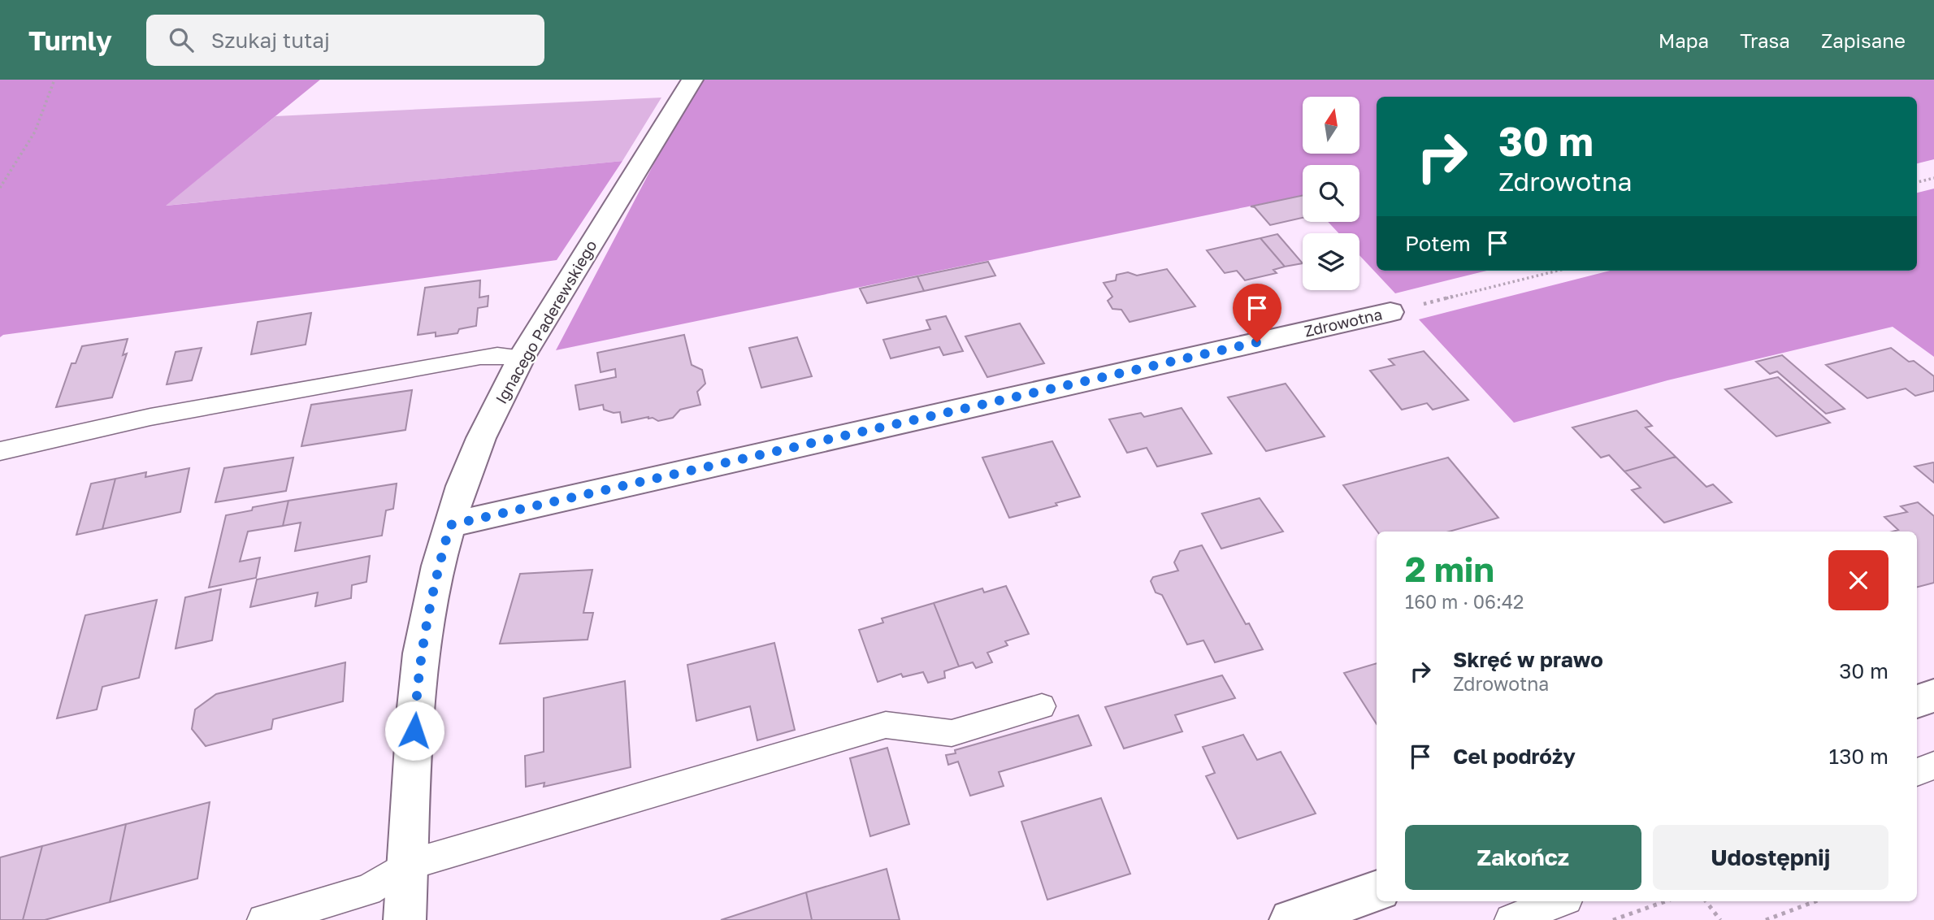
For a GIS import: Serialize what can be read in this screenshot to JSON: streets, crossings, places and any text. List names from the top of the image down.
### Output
{
  "streets": {
    "street": ["Ignacego Paderewskiego", "Zdrowotna"]
  },
  "crossings": [
    ["Ignacego Paderewskiego", "Zdrowotna"]
  ],
  "north": "top",
  "page": {
    "header": "Turnly",
    "search": "Szukaj tutaj",
    "nav": ["Mapa", "Trasa", "Zapisane"],
    "turn": ["30 m", "Zdrowotna"],
    "then": "Potem",
    "heading": ["2 min", "160 m · 06:42"],
    "list": [
      {
        "name": "Skręć w prawo",
        "note": "Zdrowotna",
        "value": "30 m"
      },
      {
        "name": "Cel podróży",
        "value": "130 m"
      }
    ],
    "buttons": ["Zakończ", "Udostępnij"]
  }
}
